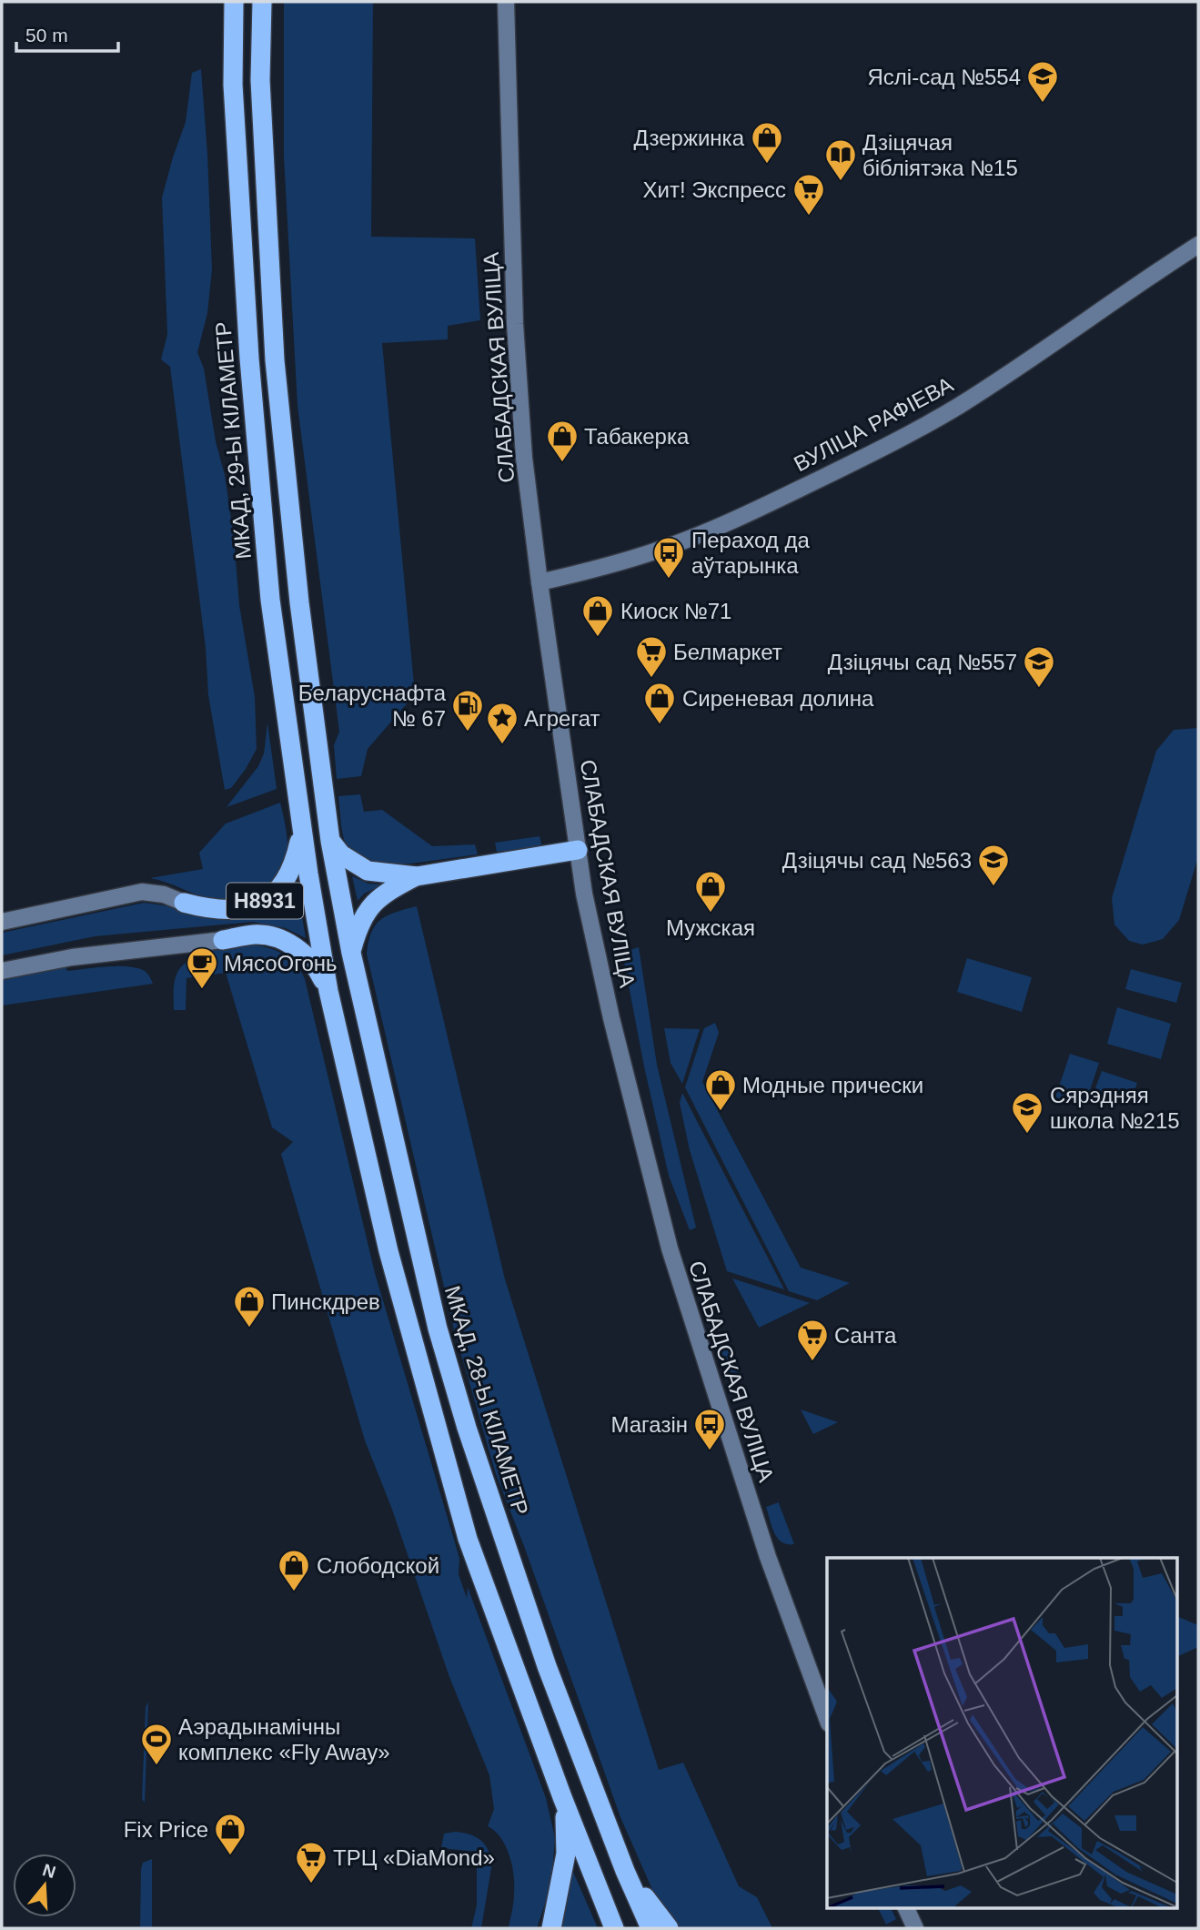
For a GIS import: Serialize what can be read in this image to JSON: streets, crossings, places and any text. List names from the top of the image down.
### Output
{
  "streets": {
    "highway": ["МКАД, 29-Ы КІЛАМЕТР", "Н8931", "МКАД, 28-Ы КІЛАМЕТР"],
    "main road": ["СЛАБАДСКАЯ ВУЛІЦА", "ВУЛІЦА РАФІЕВА"]
  },
  "crossings": [
    ["СЛАБАДСКАЯ ВУЛІЦА", "ВУЛІЦА РАФІЕВА"],
    ["МКАД, 29-Ы КІЛАМЕТР", "Н8931"]
  ],
  "places": {
    "school or university": [
      "Яслі-сад №554",
      "Дзіцячы сад №557",
      "Дзіцячы сад №563",
      "Сярэдняя школа №215"
    ],
    "shop": [
      "Дзержинка",
      "Табакерка",
      "Киоск №71",
      "Сиреневая долина",
      "Мужская",
      "Модные прически",
      "Пинскдрев",
      "Слободской",
      "Fix Price"
    ],
    "library": ["Дзіцячая бібліятэка №15"],
    "supermarket": [
      "Хит! Экспресс",
      "Белмаркет",
      "Санта",
      "ТРЦ «DiaMond»"
    ],
    "bus stop": ["Пераход да аўтарынка", "Магазін"],
    "fuel station": ["Беларуснафта № 67"],
    "place": ["Агрегат"],
    "cafe": ["МясоОгонь"],
    "sports": ["Аэрадынамічны комплекс «Fly Away»"]
  },
  "scale_bar": "50 m",
  "north": "top"
}
